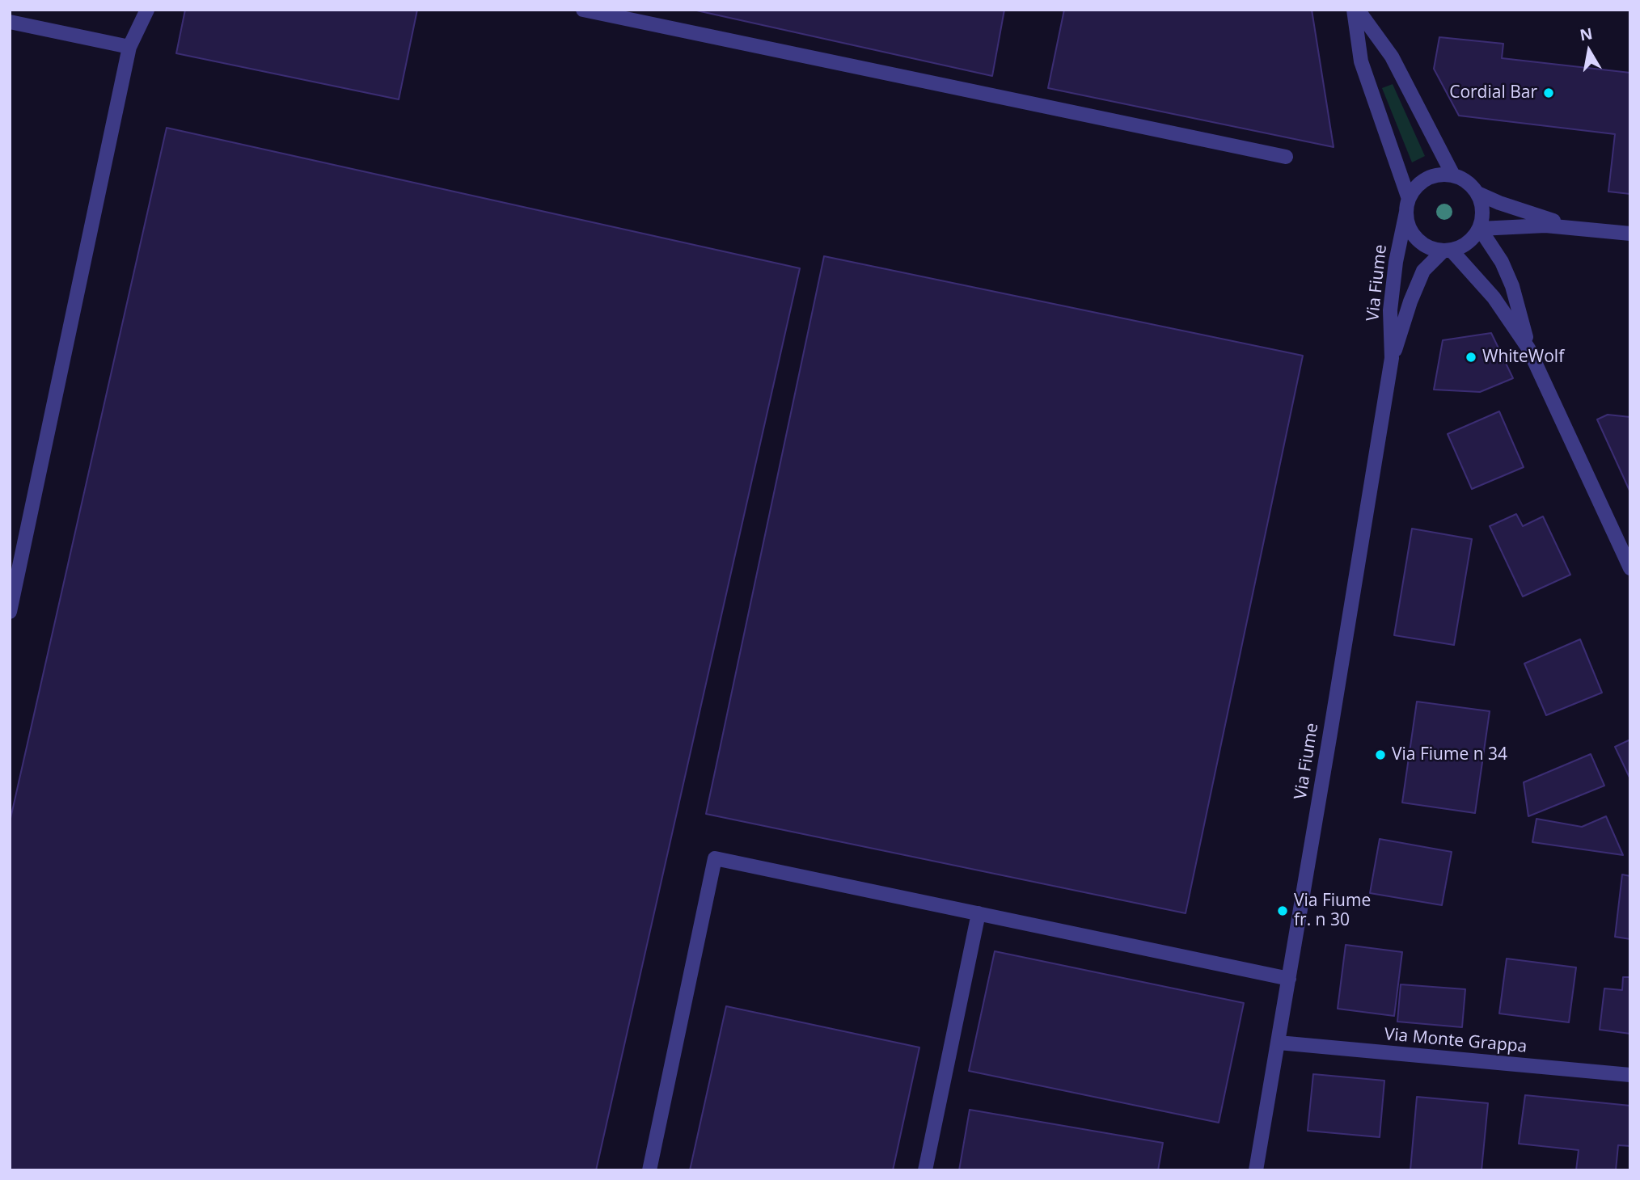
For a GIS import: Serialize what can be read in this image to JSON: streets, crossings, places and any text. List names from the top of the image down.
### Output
{
  "streets": {
    "street": ["Via Fiume", "Via Monte Grappa"]
  },
  "crossings": [
    ["Via Fiume", "Via Monte Grappa"]
  ],
  "places": [
    "Cordial Bar",
    "WhiteWolf",
    "Via Fiume n 34",
    "Via Fiume fr. n 30"
  ],
  "north": "top"
}
